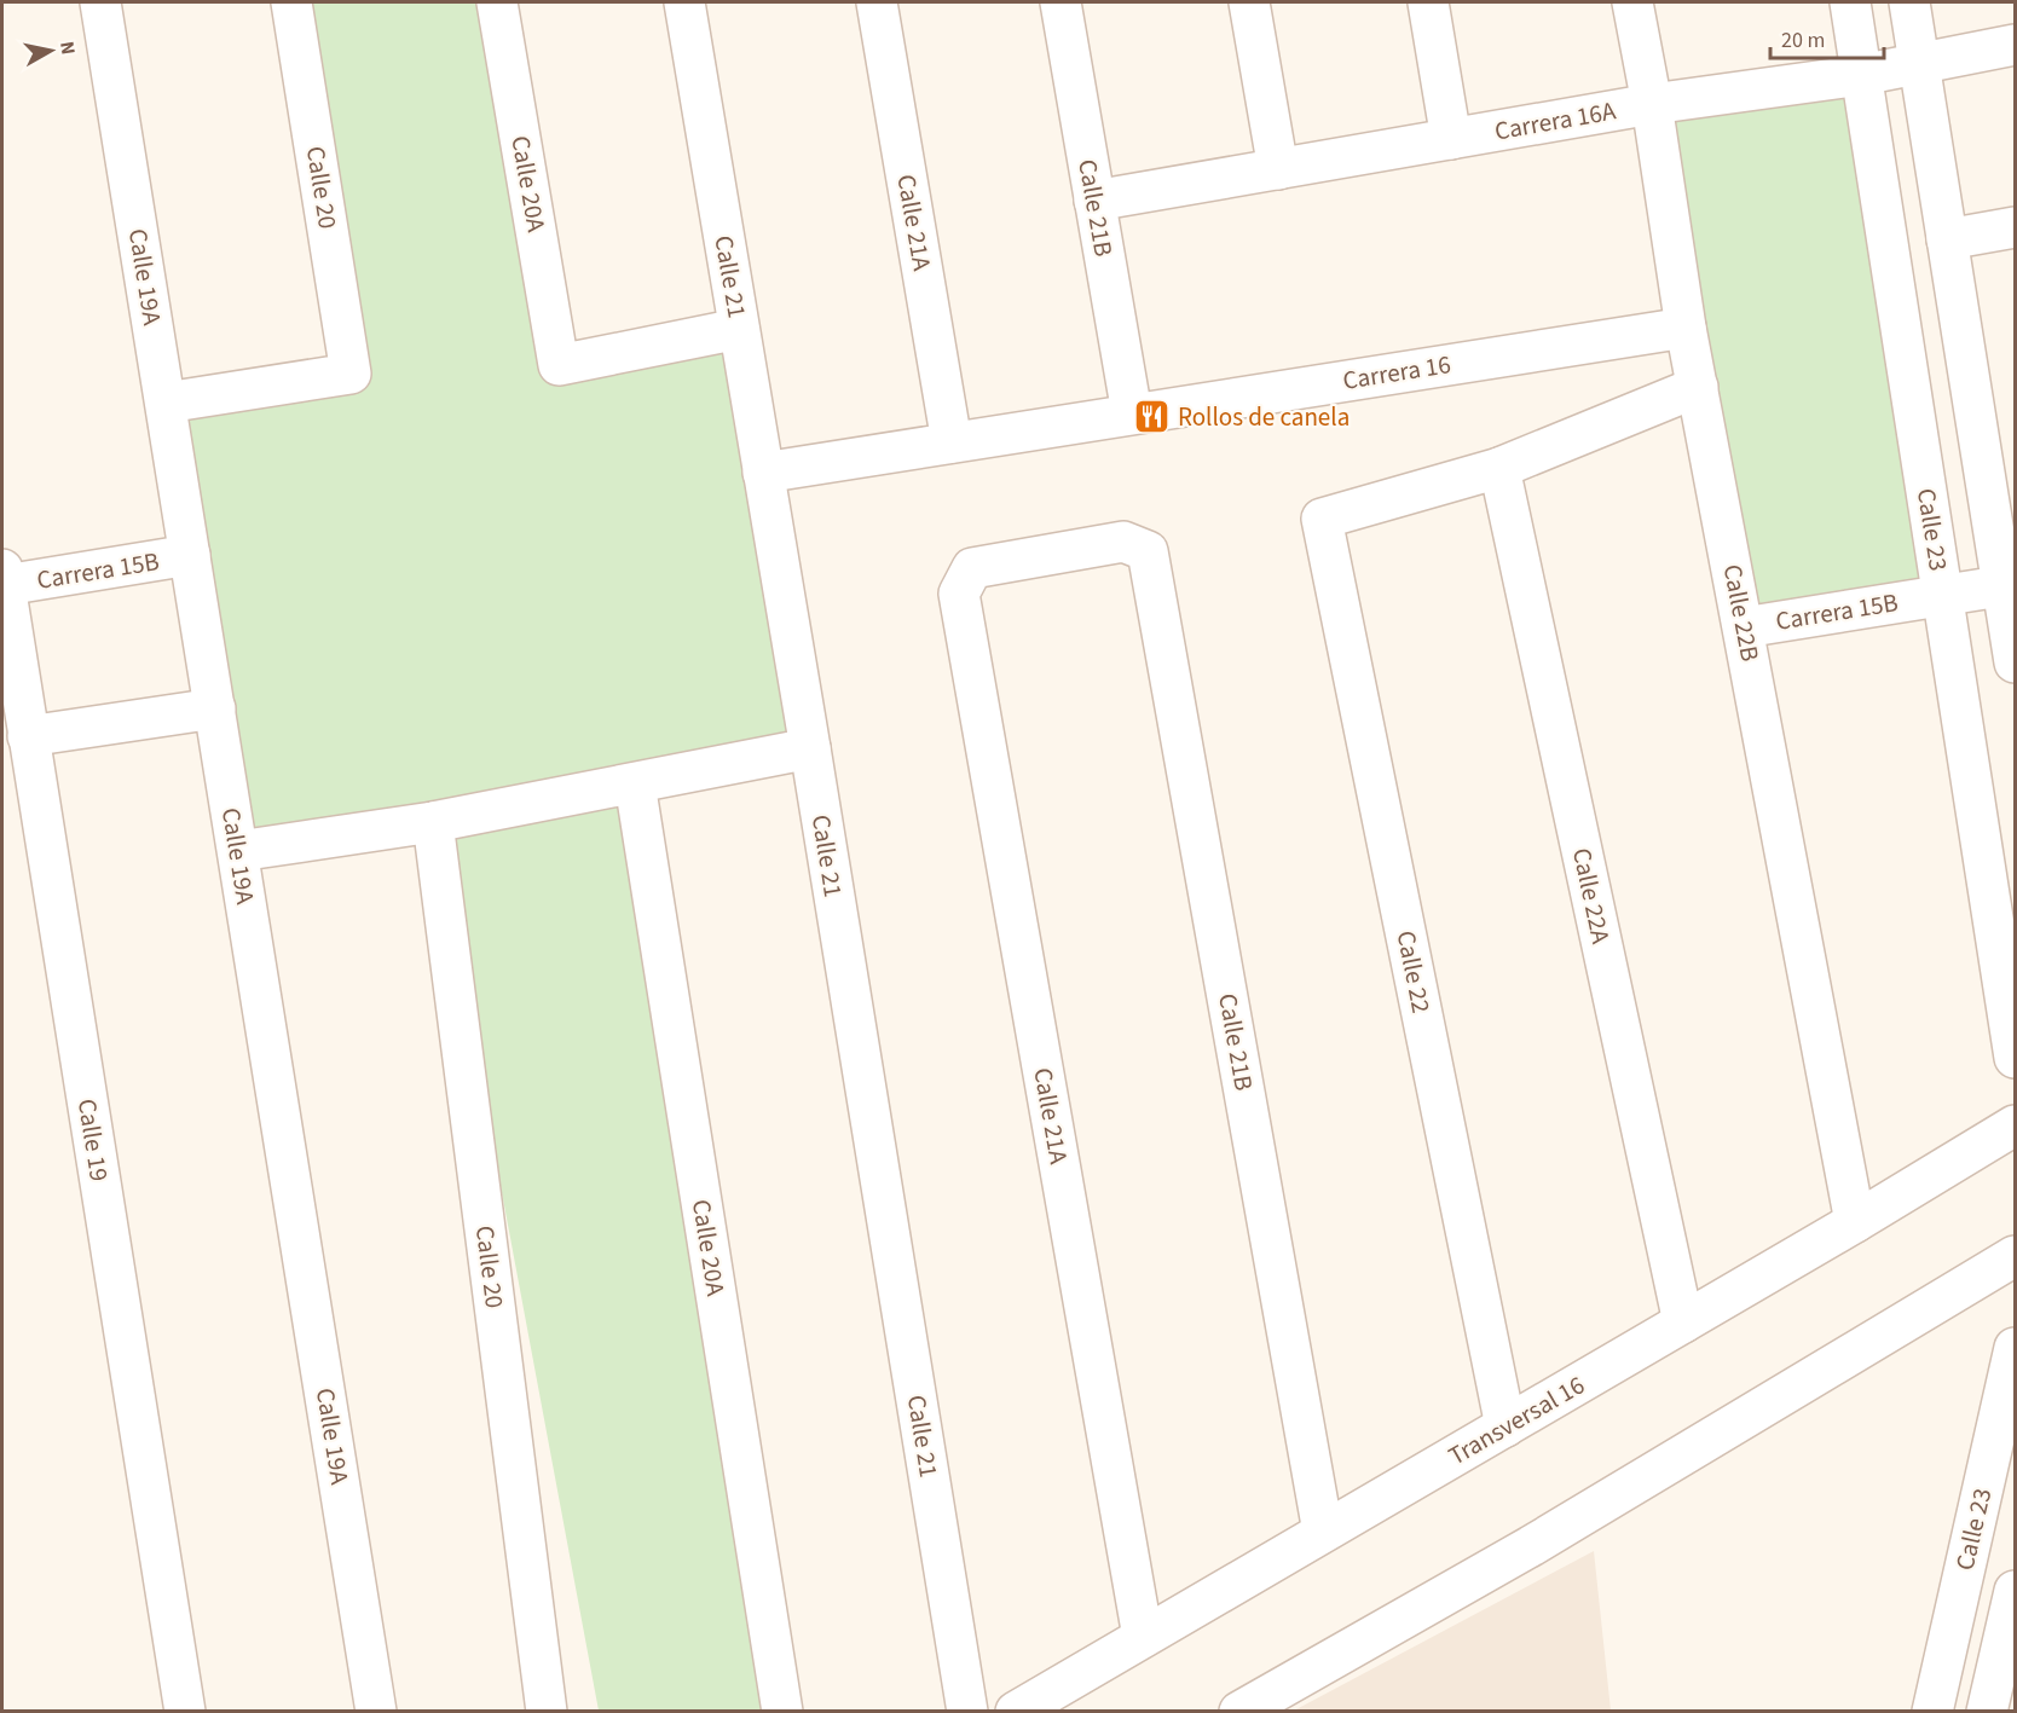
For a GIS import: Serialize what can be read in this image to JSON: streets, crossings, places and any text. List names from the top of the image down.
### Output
{
  "streets": {
    "street": [
      "Carrera 16A",
      "Calle 20A",
      "Calle 20",
      "Calle 21B",
      "Calle 21A",
      "Calle 19A",
      "Calle 21",
      "Carrera 16",
      "Calle 23",
      "Carrera 15B",
      "Calle 22B",
      "Calle 22A",
      "Calle 22",
      "Calle 19",
      "Transversal 16"
    ]
  },
  "crossings": [
    ["Carrera 16A", "Calle 21B"],
    ["Carrera 16A", "Calle 23"],
    ["Carrera 16A", "Calle 22B"],
    ["Calle 20A", "Calle 21"],
    ["Calle 20", "Calle 19A"],
    ["Calle 21B", "Calle 21A"],
    ["Calle 21B", "Carrera 16"],
    ["Calle 21B", "Transversal 16"],
    ["Calle 21A", "Carrera 16"],
    ["Calle 21A", "Transversal 16"],
    ["Calle 19A", "Carrera 15B"],
    ["Calle 21", "Carrera 16"],
    ["Carrera 16", "Calle 22B"],
    ["Calle 23", "Carrera 15B"],
    ["Carrera 15B", "Calle 22B"],
    ["Carrera 15B", "Calle 19"],
    ["Calle 22B", "Transversal 16"],
    ["Calle 22A", "Calle 22"],
    ["Calle 22A", "Transversal 16"],
    ["Calle 22", "Transversal 16"]
  ],
  "places": {
    "restaurant": ["Rollos de canela"]
  },
  "scale_bar": "20 m",
  "north": "right"
}
